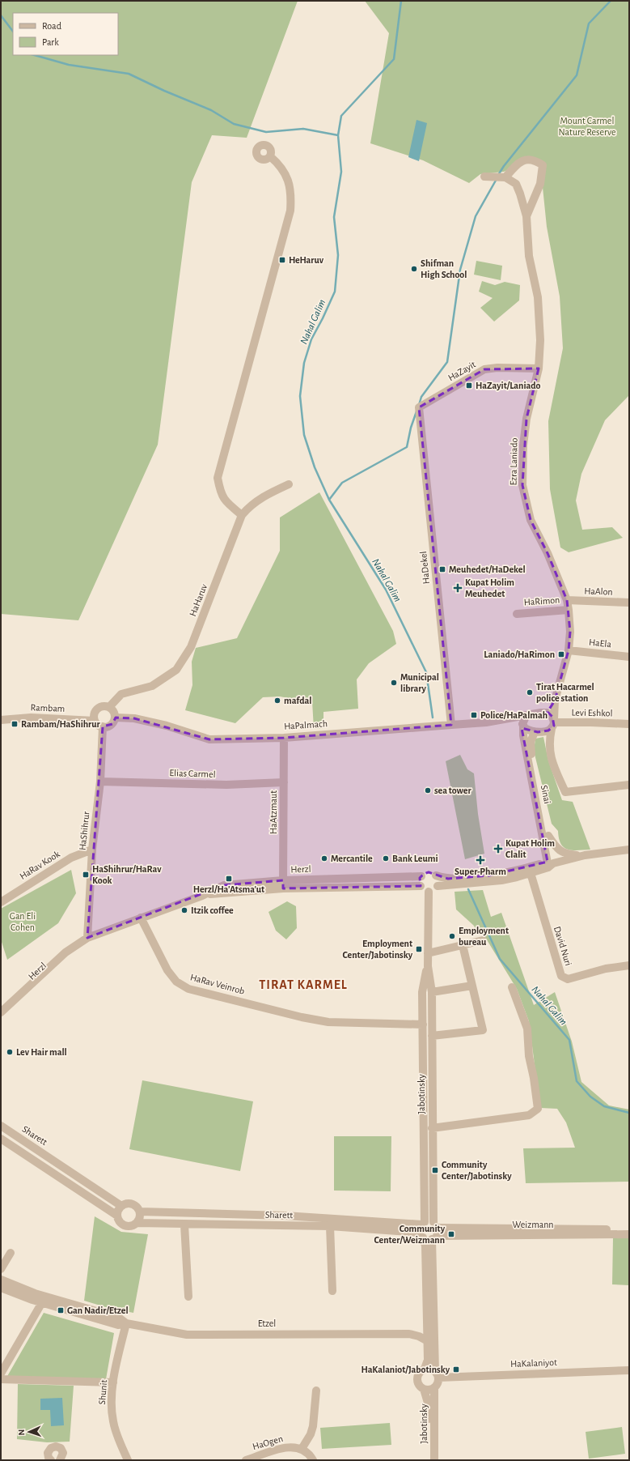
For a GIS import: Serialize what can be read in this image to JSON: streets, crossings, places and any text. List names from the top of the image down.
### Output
{
  "streets": {
    "street": [
      "HaZayit",
      "Ezra Laniado",
      "HaDekel",
      "HaAlon",
      "HaHaruv",
      "HaRimon",
      "HaEla",
      "Rambam",
      "Levi Eshkol",
      "HaPalmach",
      "Elias Carmel",
      "Sinai",
      "HaAtzmaut",
      "HaShihrur",
      "HaRav Kook",
      "Herzl",
      "David Nuri",
      "HaRav Veinrob",
      "Jabotinsky",
      "Sharett",
      "Weizmann",
      "Etzel",
      "HaKalaniyot",
      "Shunit",
      "HaOgen"
    ]
  },
  "crossings": [
    ["HaZayit", "Ezra Laniado"],
    ["HaZayit", "HaDekel"],
    ["Ezra Laniado", "HaAlon"],
    ["Ezra Laniado", "HaRimon"],
    ["Ezra Laniado", "HaEla"],
    ["Ezra Laniado", "Levi Eshkol"],
    ["Ezra Laniado", "HaPalmach"],
    ["Ezra Laniado", "Sinai"],
    ["HaDekel", "HaPalmach"],
    ["HaHaruv", "Rambam"],
    ["HaHaruv", "HaPalmach"],
    ["HaHaruv", "HaShihrur"],
    ["Rambam", "HaPalmach"],
    ["Rambam", "HaShihrur"],
    ["Levi Eshkol", "HaPalmach"],
    ["Levi Eshkol", "Sinai"],
    ["HaPalmach", "Sinai"],
    ["HaPalmach", "HaAtzmaut"],
    ["HaPalmach", "HaShihrur"],
    ["Elias Carmel", "HaAtzmaut"],
    ["Elias Carmel", "HaShihrur"],
    ["HaAtzmaut", "Herzl"],
    ["HaShihrur", "HaRav Kook"],
    ["HaShihrur", "Herzl"],
    ["Herzl", "HaRav Veinrob"],
    ["Herzl", "Jabotinsky"],
    ["HaRav Veinrob", "Jabotinsky"],
    ["Jabotinsky", "Sharett"],
    ["Jabotinsky", "Weizmann"],
    ["Jabotinsky", "HaKalaniyot"],
    ["Sharett", "Weizmann"],
    ["Etzel", "Shunit"]
  ],
  "districts": ["TIRAT KARMEL"],
  "water": ["Nahal Galim"],
  "parks": ["Mount Carmel Nature Reserve", "Gan Eli Cohen"],
  "places": {
    "transit": [
      "HeHaruv",
      "HaZayit/Laniado",
      "Meuhedet/HaDekel",
      "Laniado/HaRimon",
      "Police/HaPalmah",
      "Rambam/HaShihrur",
      "HaShihrur/HaRav Kook",
      "Herzl/Ha'Atsma'ut",
      "Employment Center/Jabotinsky",
      "Community Center/Jabotinsky",
      "Community Center/Weizmann",
      "Gan Nadir/Etzel",
      "HaKalaniot/Jabotinsky"
    ],
    "other": [
      "Shifman High School",
      "Municipal library",
      "Tirat Hacarmel police station",
      "mafdal",
      "sea tower",
      "Mercantile",
      "Bank Leumi",
      "Itzik coffee",
      "Employment bureau",
      "Lev Hair mall"
    ],
    "health": ["Kupat Holim Meuhedet", "Kupat Holim Clalit", "Super-Pharm"]
  },
  "legend": ["Road", "Park"],
  "north": "left"
}
